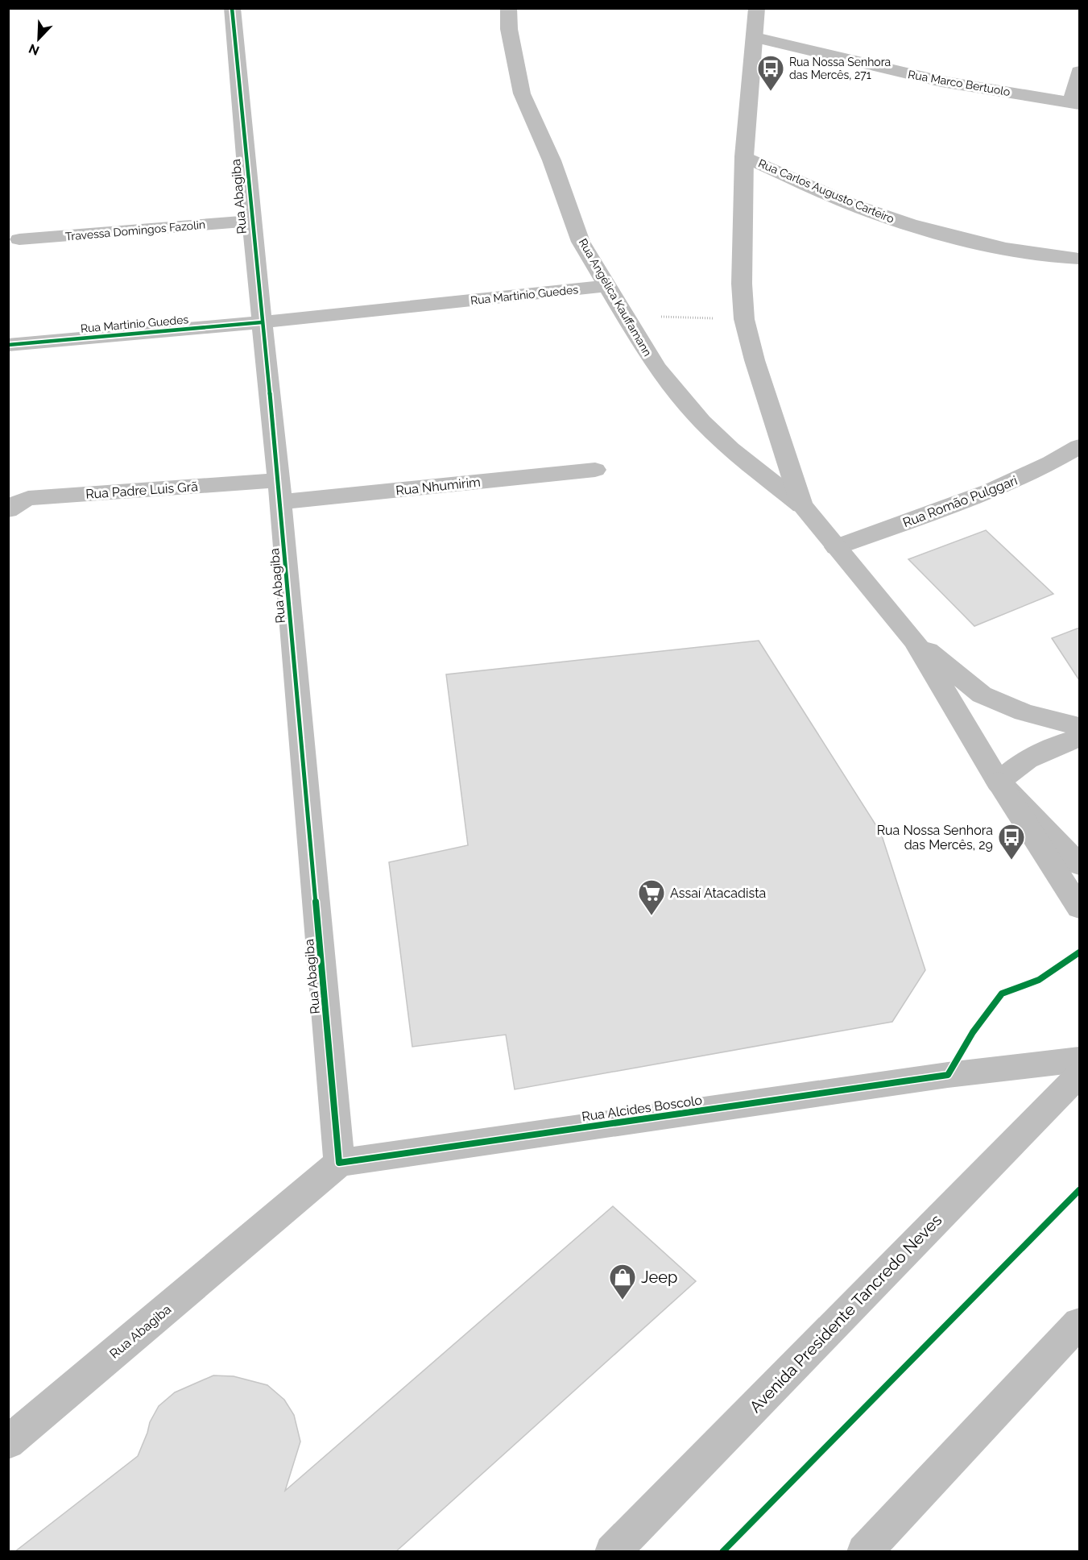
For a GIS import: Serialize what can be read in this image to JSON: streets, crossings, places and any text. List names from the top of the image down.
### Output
{
  "streets": {
    "main road": [
      "Rua Marco Bertuolo",
      "Rua Carlos Augusto Carteiro",
      "Rua Abagiba",
      "Travessa Domingos Fazolin",
      "Rua Martinio Guedes",
      "Rua Angélica Kauffamann",
      "Rua Nhumirim",
      "Rua Padre Luis Grã",
      "Rua Romão Pulggari",
      "Rua Alcides Boscolo",
      "Avenida Presidente Tancredo Neves"
    ]
  },
  "crossings": [
    ["Rua Abagiba", "Travessa Domingos Fazolin"],
    ["Rua Abagiba", "Rua Martinio Guedes"],
    ["Rua Abagiba", "Rua Nhumirim"],
    ["Rua Abagiba", "Rua Padre Luis Grã"],
    ["Rua Abagiba", "Rua Alcides Boscolo"],
    ["Rua Martinio Guedes", "Rua Angélica Kauffamann"],
    ["Rua Nhumirim", "Rua Padre Luis Grã"]
  ],
  "places": {
    "bus stop": ["Rua Nossa Senhora das Mercês, 271", "Rua Nossa Senhora das Mercês, 29"],
    "supermarket": ["Assaí Atacadista"],
    "shop": ["Jeep"]
  },
  "north": "bottom left"
}
